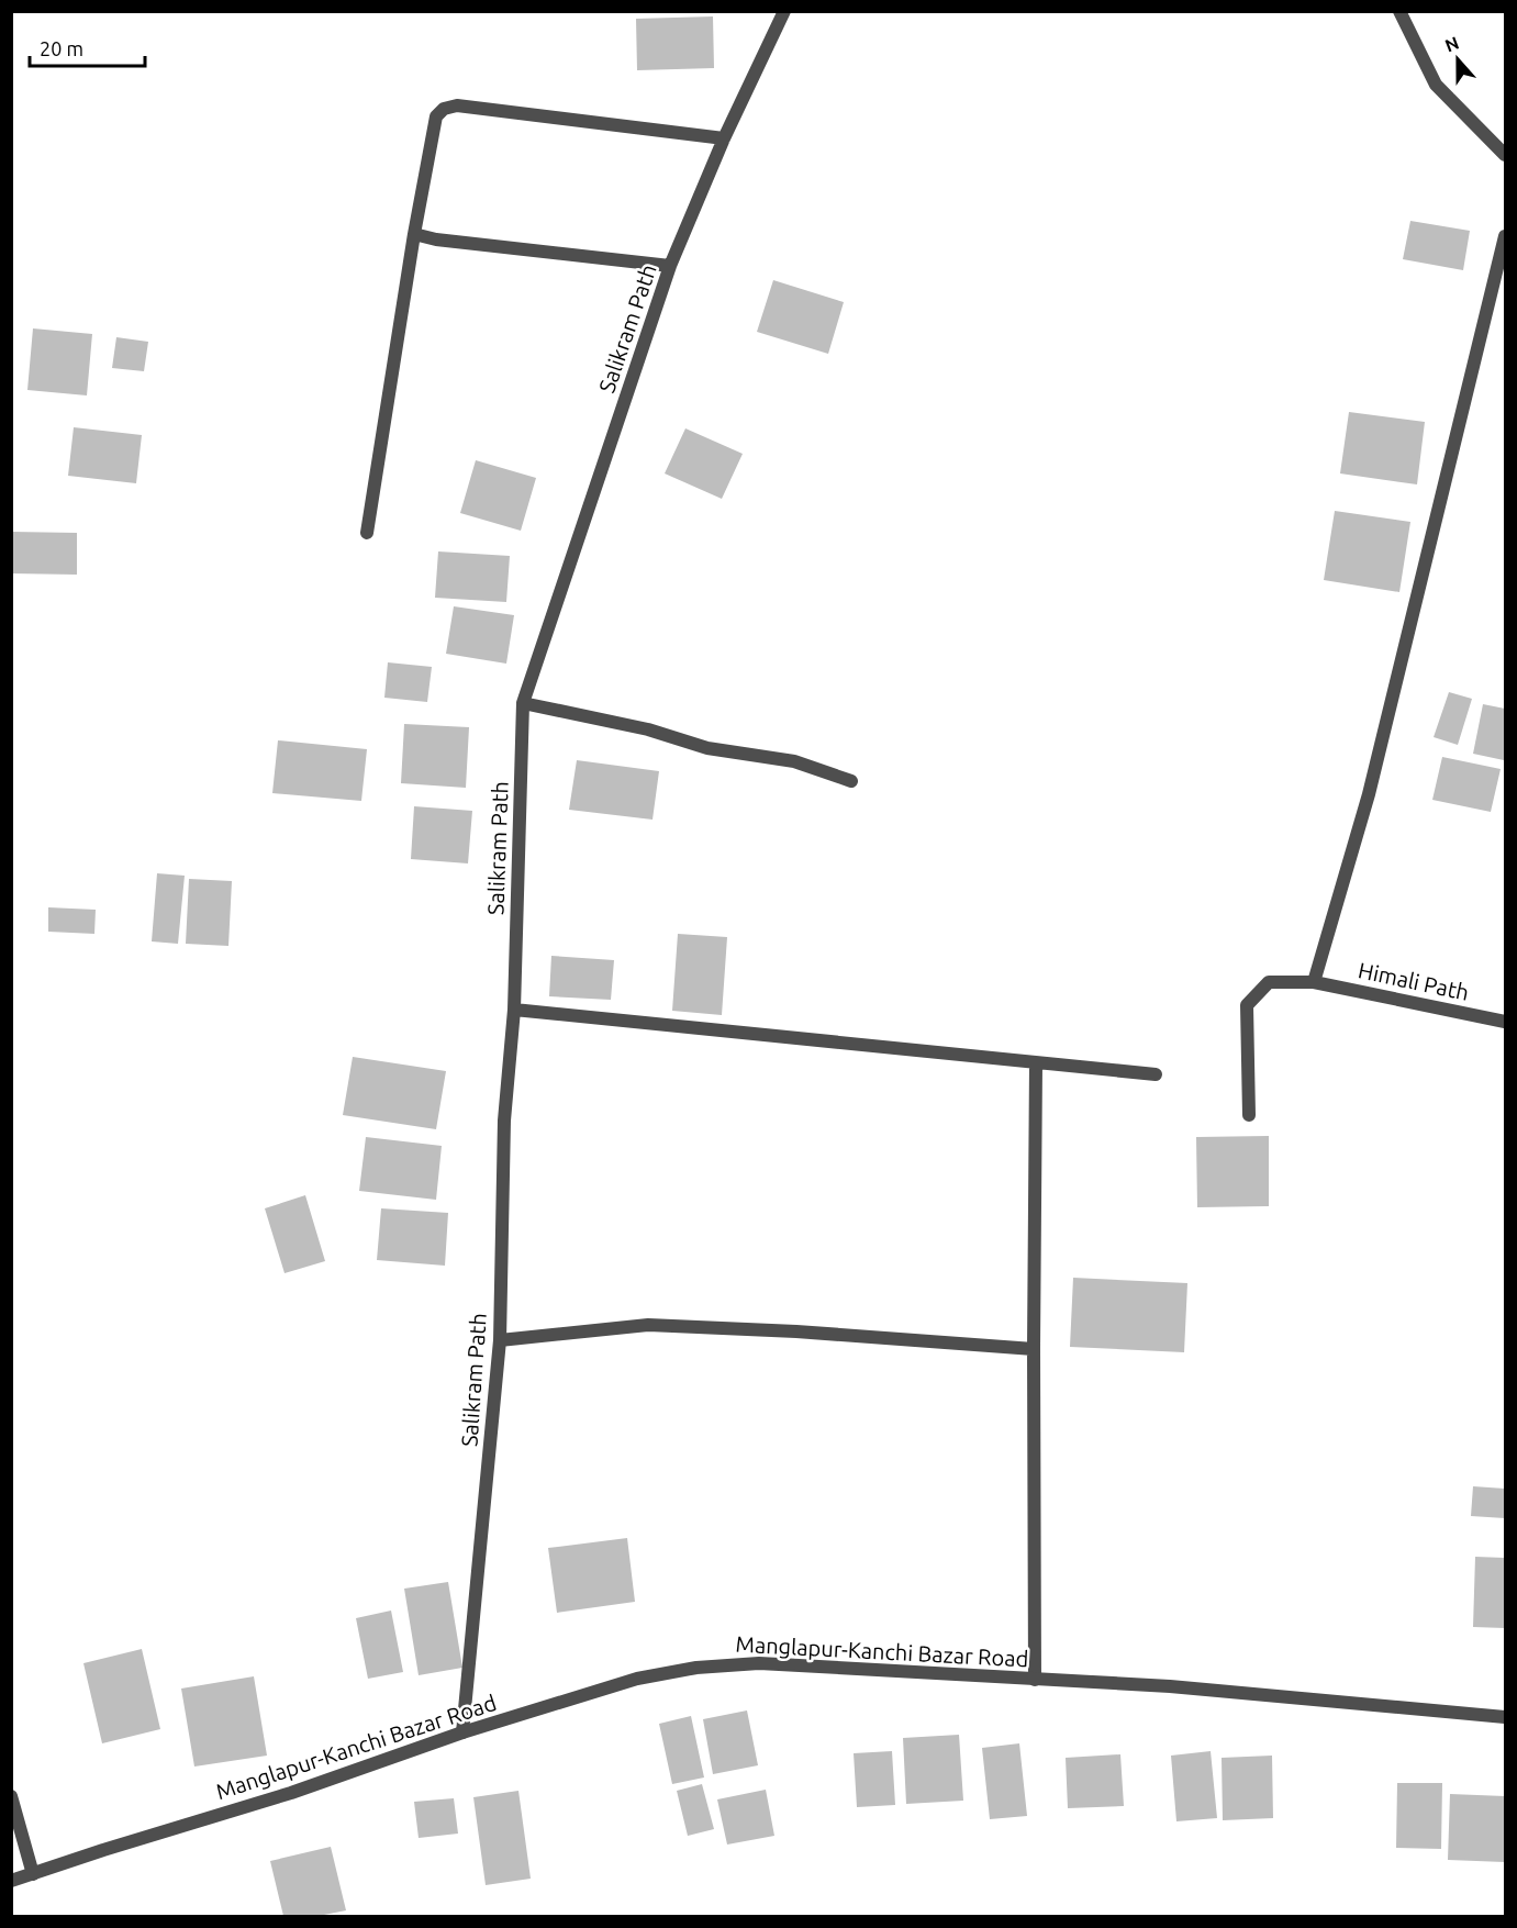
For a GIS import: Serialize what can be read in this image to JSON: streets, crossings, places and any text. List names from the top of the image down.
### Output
{
  "streets": {
    "street": ["Salikram Path", "Himali Path", "Manglapur-Kanchi Bazar Road"]
  },
  "crossings": [
    ["Salikram Path", "Manglapur-Kanchi Bazar Road"]
  ],
  "scale_bar": "20 m",
  "north": "top"
}
